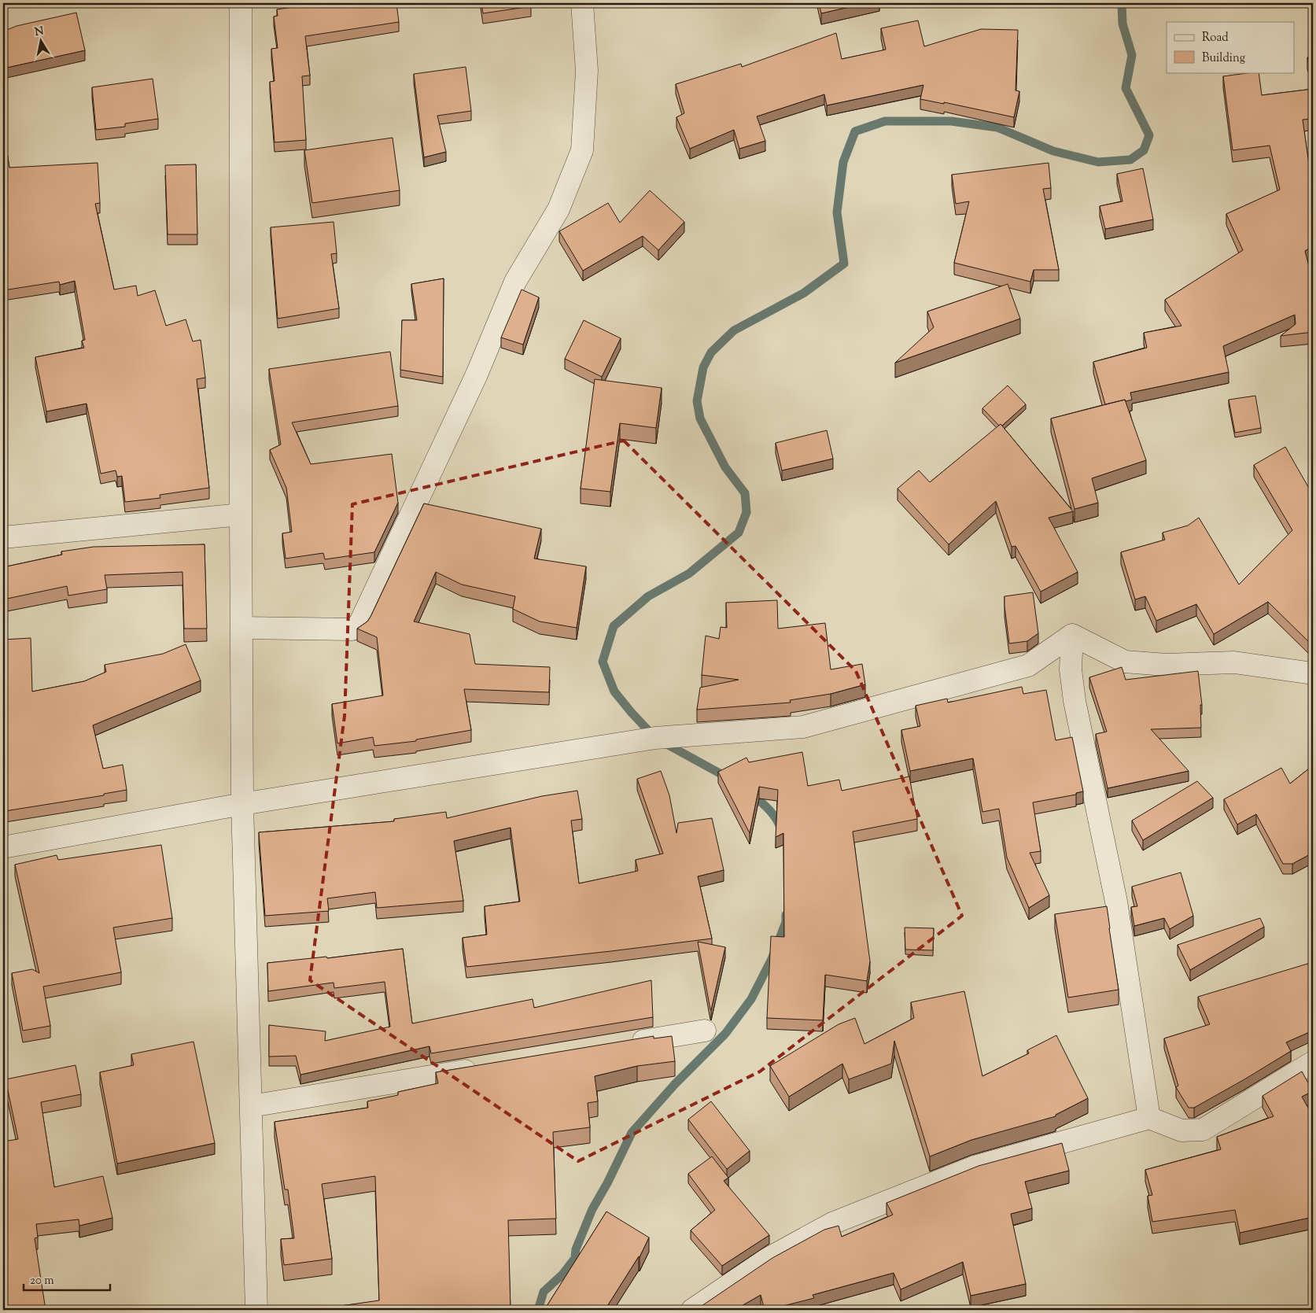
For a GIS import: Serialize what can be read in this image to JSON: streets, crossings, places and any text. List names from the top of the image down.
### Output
{
  "legend": ["Road", "Building"],
  "scale_bar": "20 m",
  "north": "top"
}
